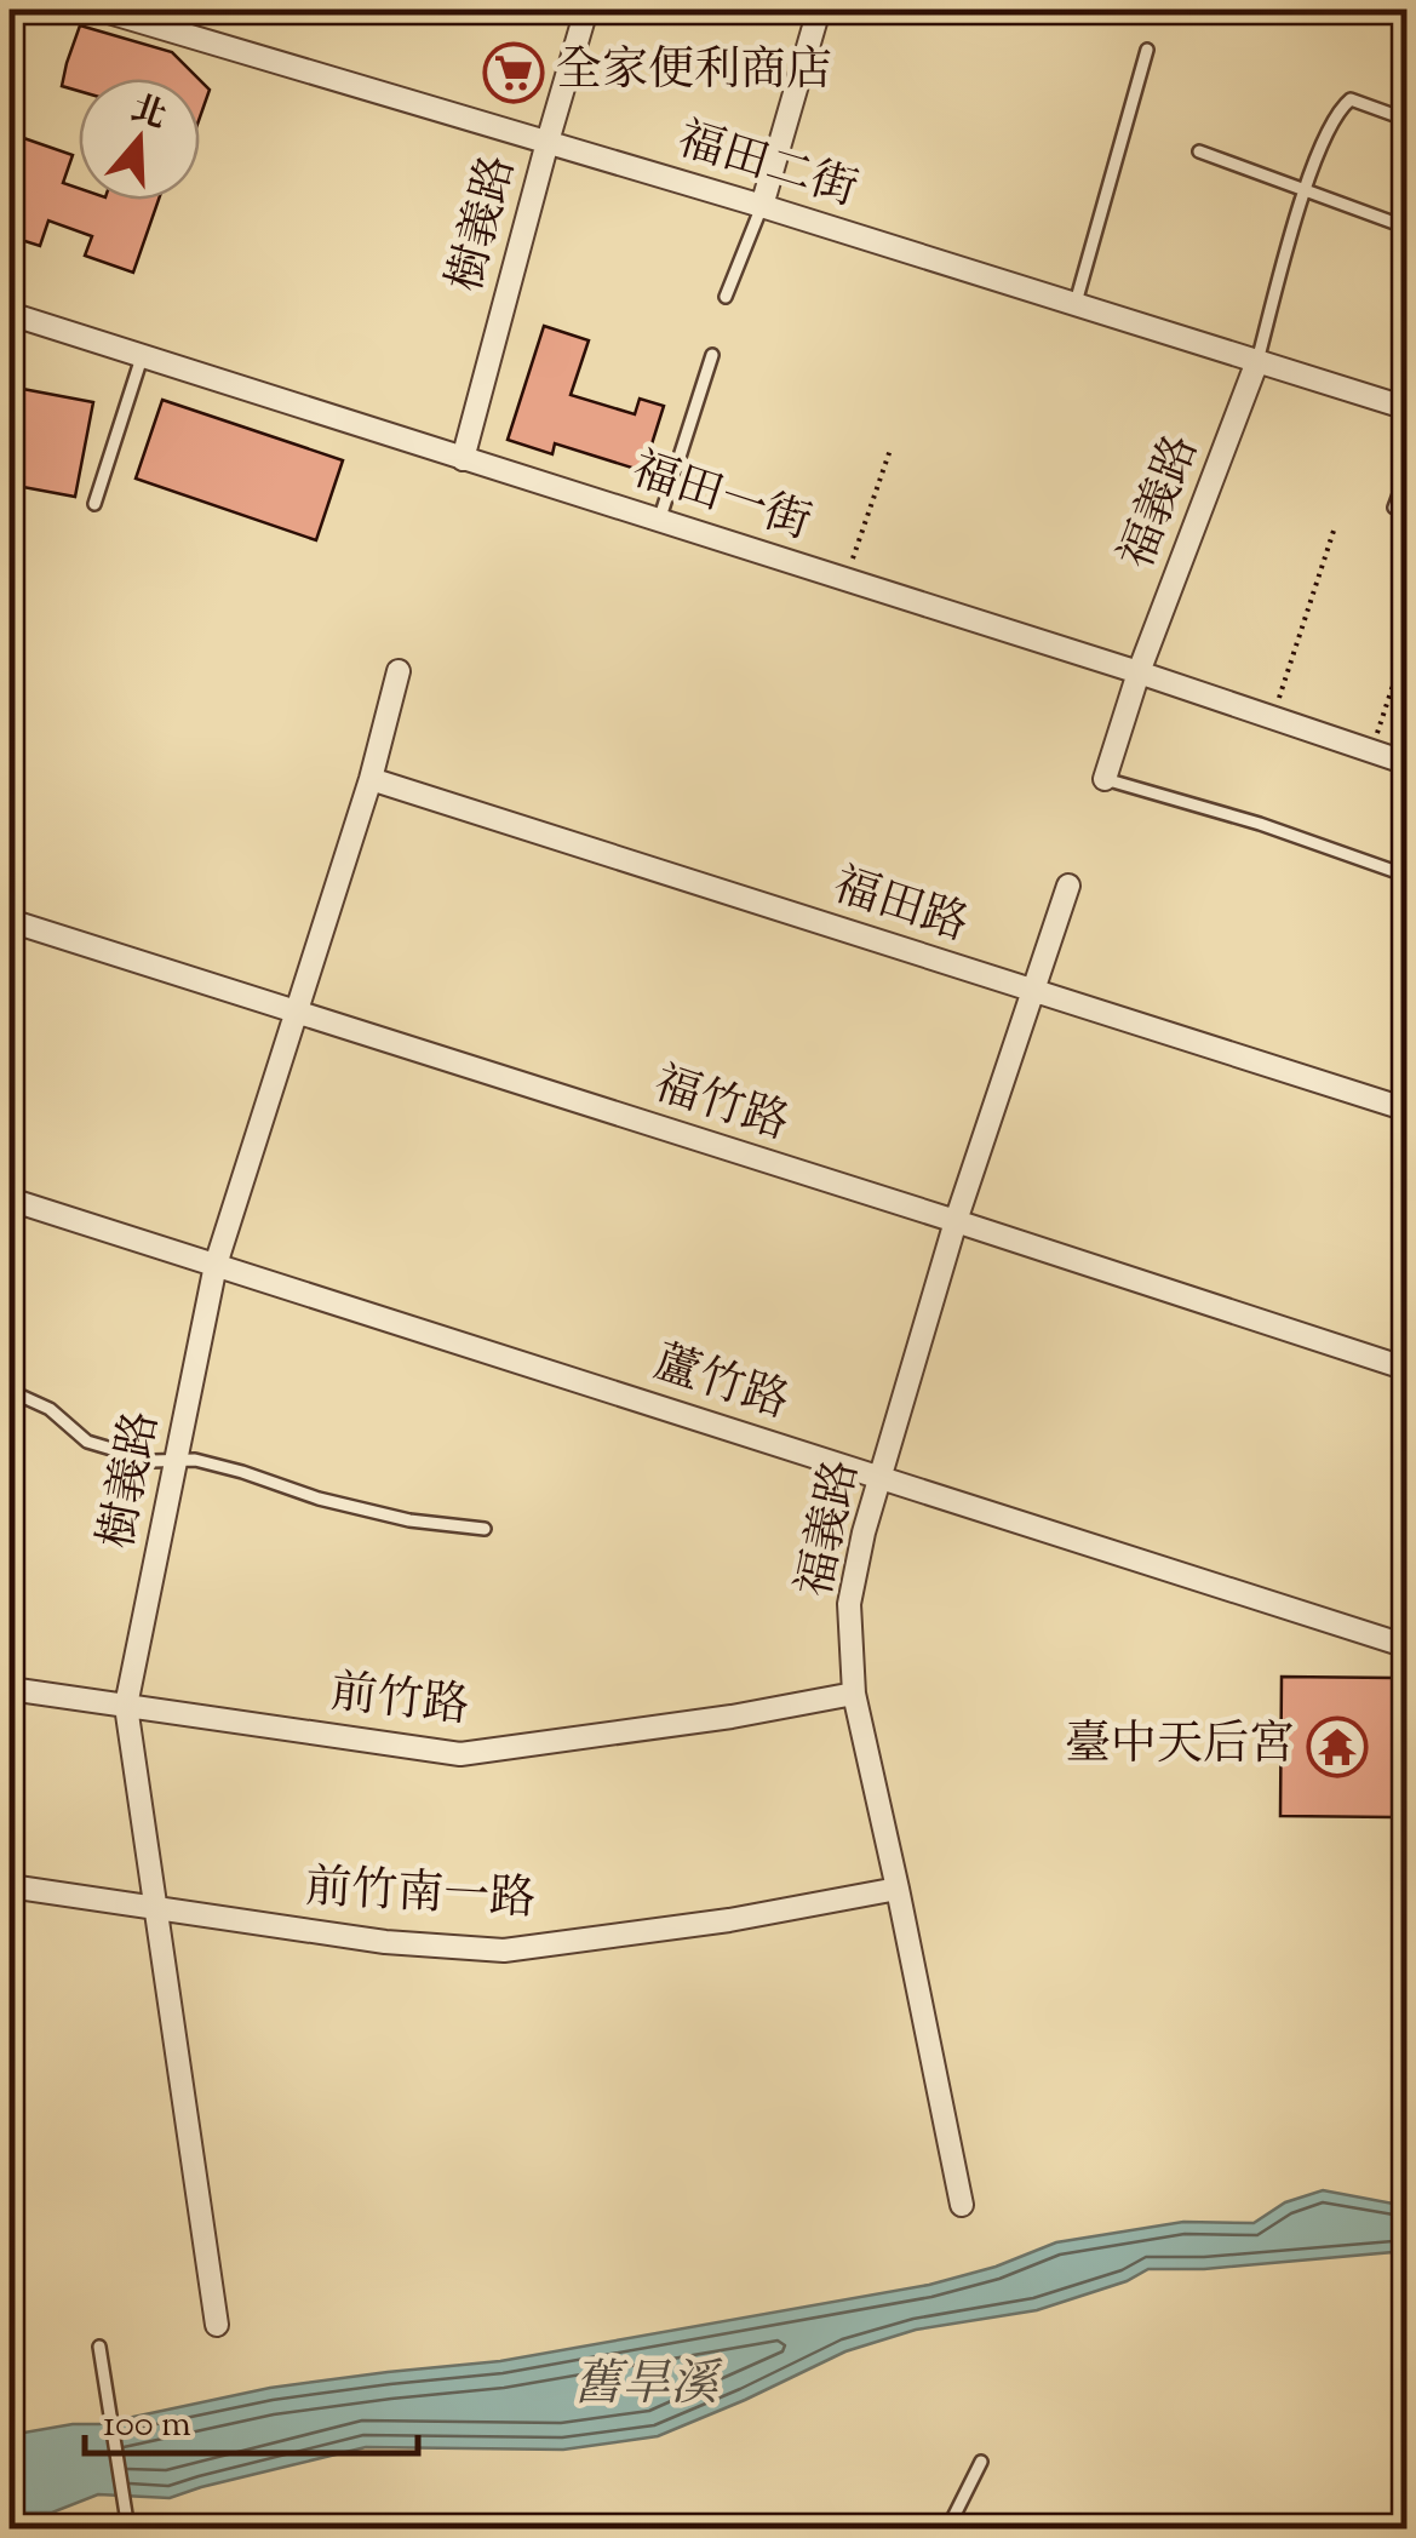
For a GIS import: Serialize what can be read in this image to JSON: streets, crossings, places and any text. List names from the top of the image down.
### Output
{
  "streets": {
    "street": [
      "福田二街",
      "樹義路",
      "福田一街",
      "福義路",
      "福田路",
      "福竹路",
      "蘆竹路",
      "前竹路",
      "前竹南一路"
    ]
  },
  "crossings": [
    ["福田二街", "樹義路"],
    ["福田二街", "福義路"],
    ["樹義路", "福田一街"],
    ["樹義路", "福田路"],
    ["樹義路", "福竹路"],
    ["樹義路", "蘆竹路"],
    ["樹義路", "前竹路"],
    ["樹義路", "前竹南一路"],
    ["福田一街", "福義路"],
    ["福義路", "福田路"],
    ["福義路", "福竹路"],
    ["福義路", "蘆竹路"],
    ["福義路", "前竹路"],
    ["福義路", "前竹南一路"]
  ],
  "water": ["舊旱溪"],
  "places": {
    "supermarket": ["全家便利商店"],
    "temple": ["臺中天后宮"]
  },
  "scale_bar": "100 m",
  "north": "top"
}
